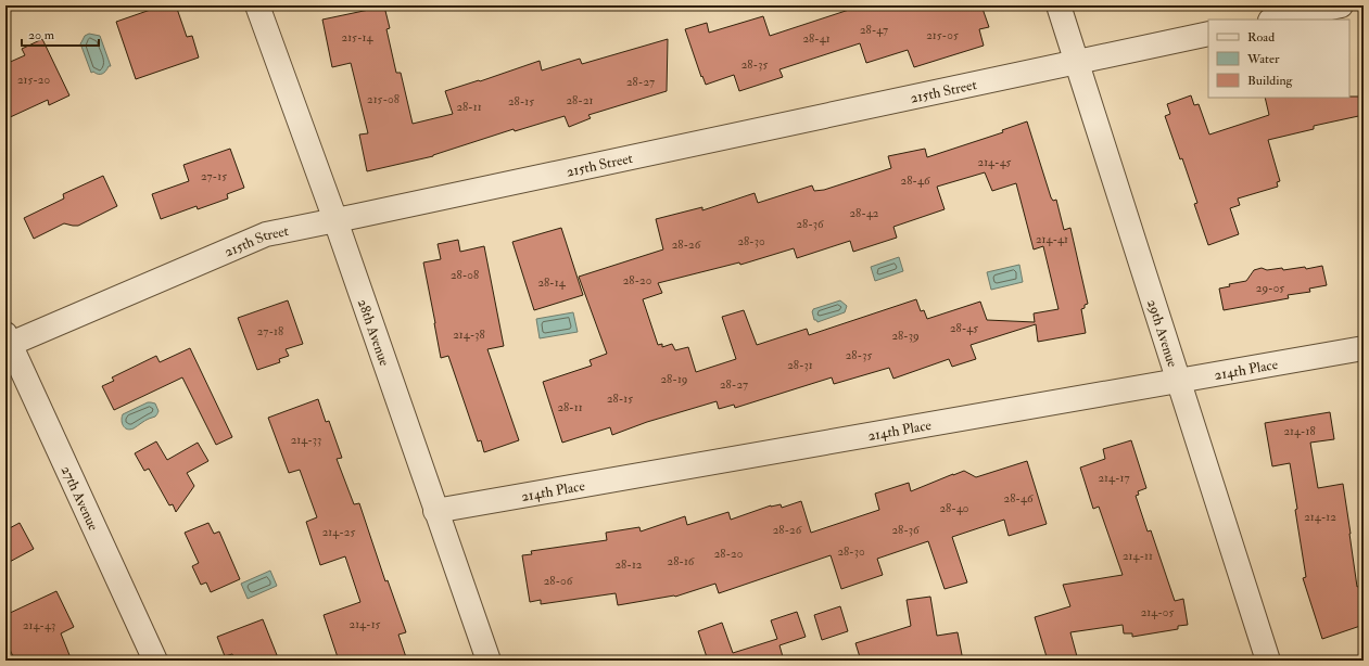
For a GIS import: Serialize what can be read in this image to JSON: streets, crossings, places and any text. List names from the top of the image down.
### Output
{
  "streets": {
    "street": [
      "215th Street",
      "28th Avenue",
      "29th Avenue",
      "214th Place",
      "27th Avenue"
    ]
  },
  "crossings": [
    ["215th Street", "28th Avenue"],
    ["215th Street", "29th Avenue"],
    ["215th Street", "27th Avenue"],
    ["28th Avenue", "214th Place"],
    ["29th Avenue", "214th Place"]
  ],
  "house_numbers": [
    "28-47",
    "215-05",
    "215-14",
    "28-41",
    "28-35",
    "215-20",
    "28-27",
    "215-08",
    "28-21",
    "28-15",
    "28-11",
    "214-45",
    "27-15",
    "28-46",
    "28-42",
    "28-36",
    "214-41",
    "28-30",
    "28-26",
    "28-08",
    "28-20",
    "28-14",
    "29-05",
    "28-45",
    "27-18",
    "214-38",
    "28-39",
    "28-35",
    "28-31",
    "28-19",
    "28-27",
    "28-15",
    "28-11",
    "214-18",
    "214-33",
    "214-17",
    "28-46",
    "28-40",
    "214-12",
    "28-26",
    "28-36",
    "214-25",
    "28-30",
    "28-20",
    "214-11",
    "28-16",
    "28-12",
    "28-06",
    "214-05",
    "214-15",
    "214-43"
  ],
  "legend": ["Road", "Water", "Building"],
  "scale_bar": "20 m"
}
